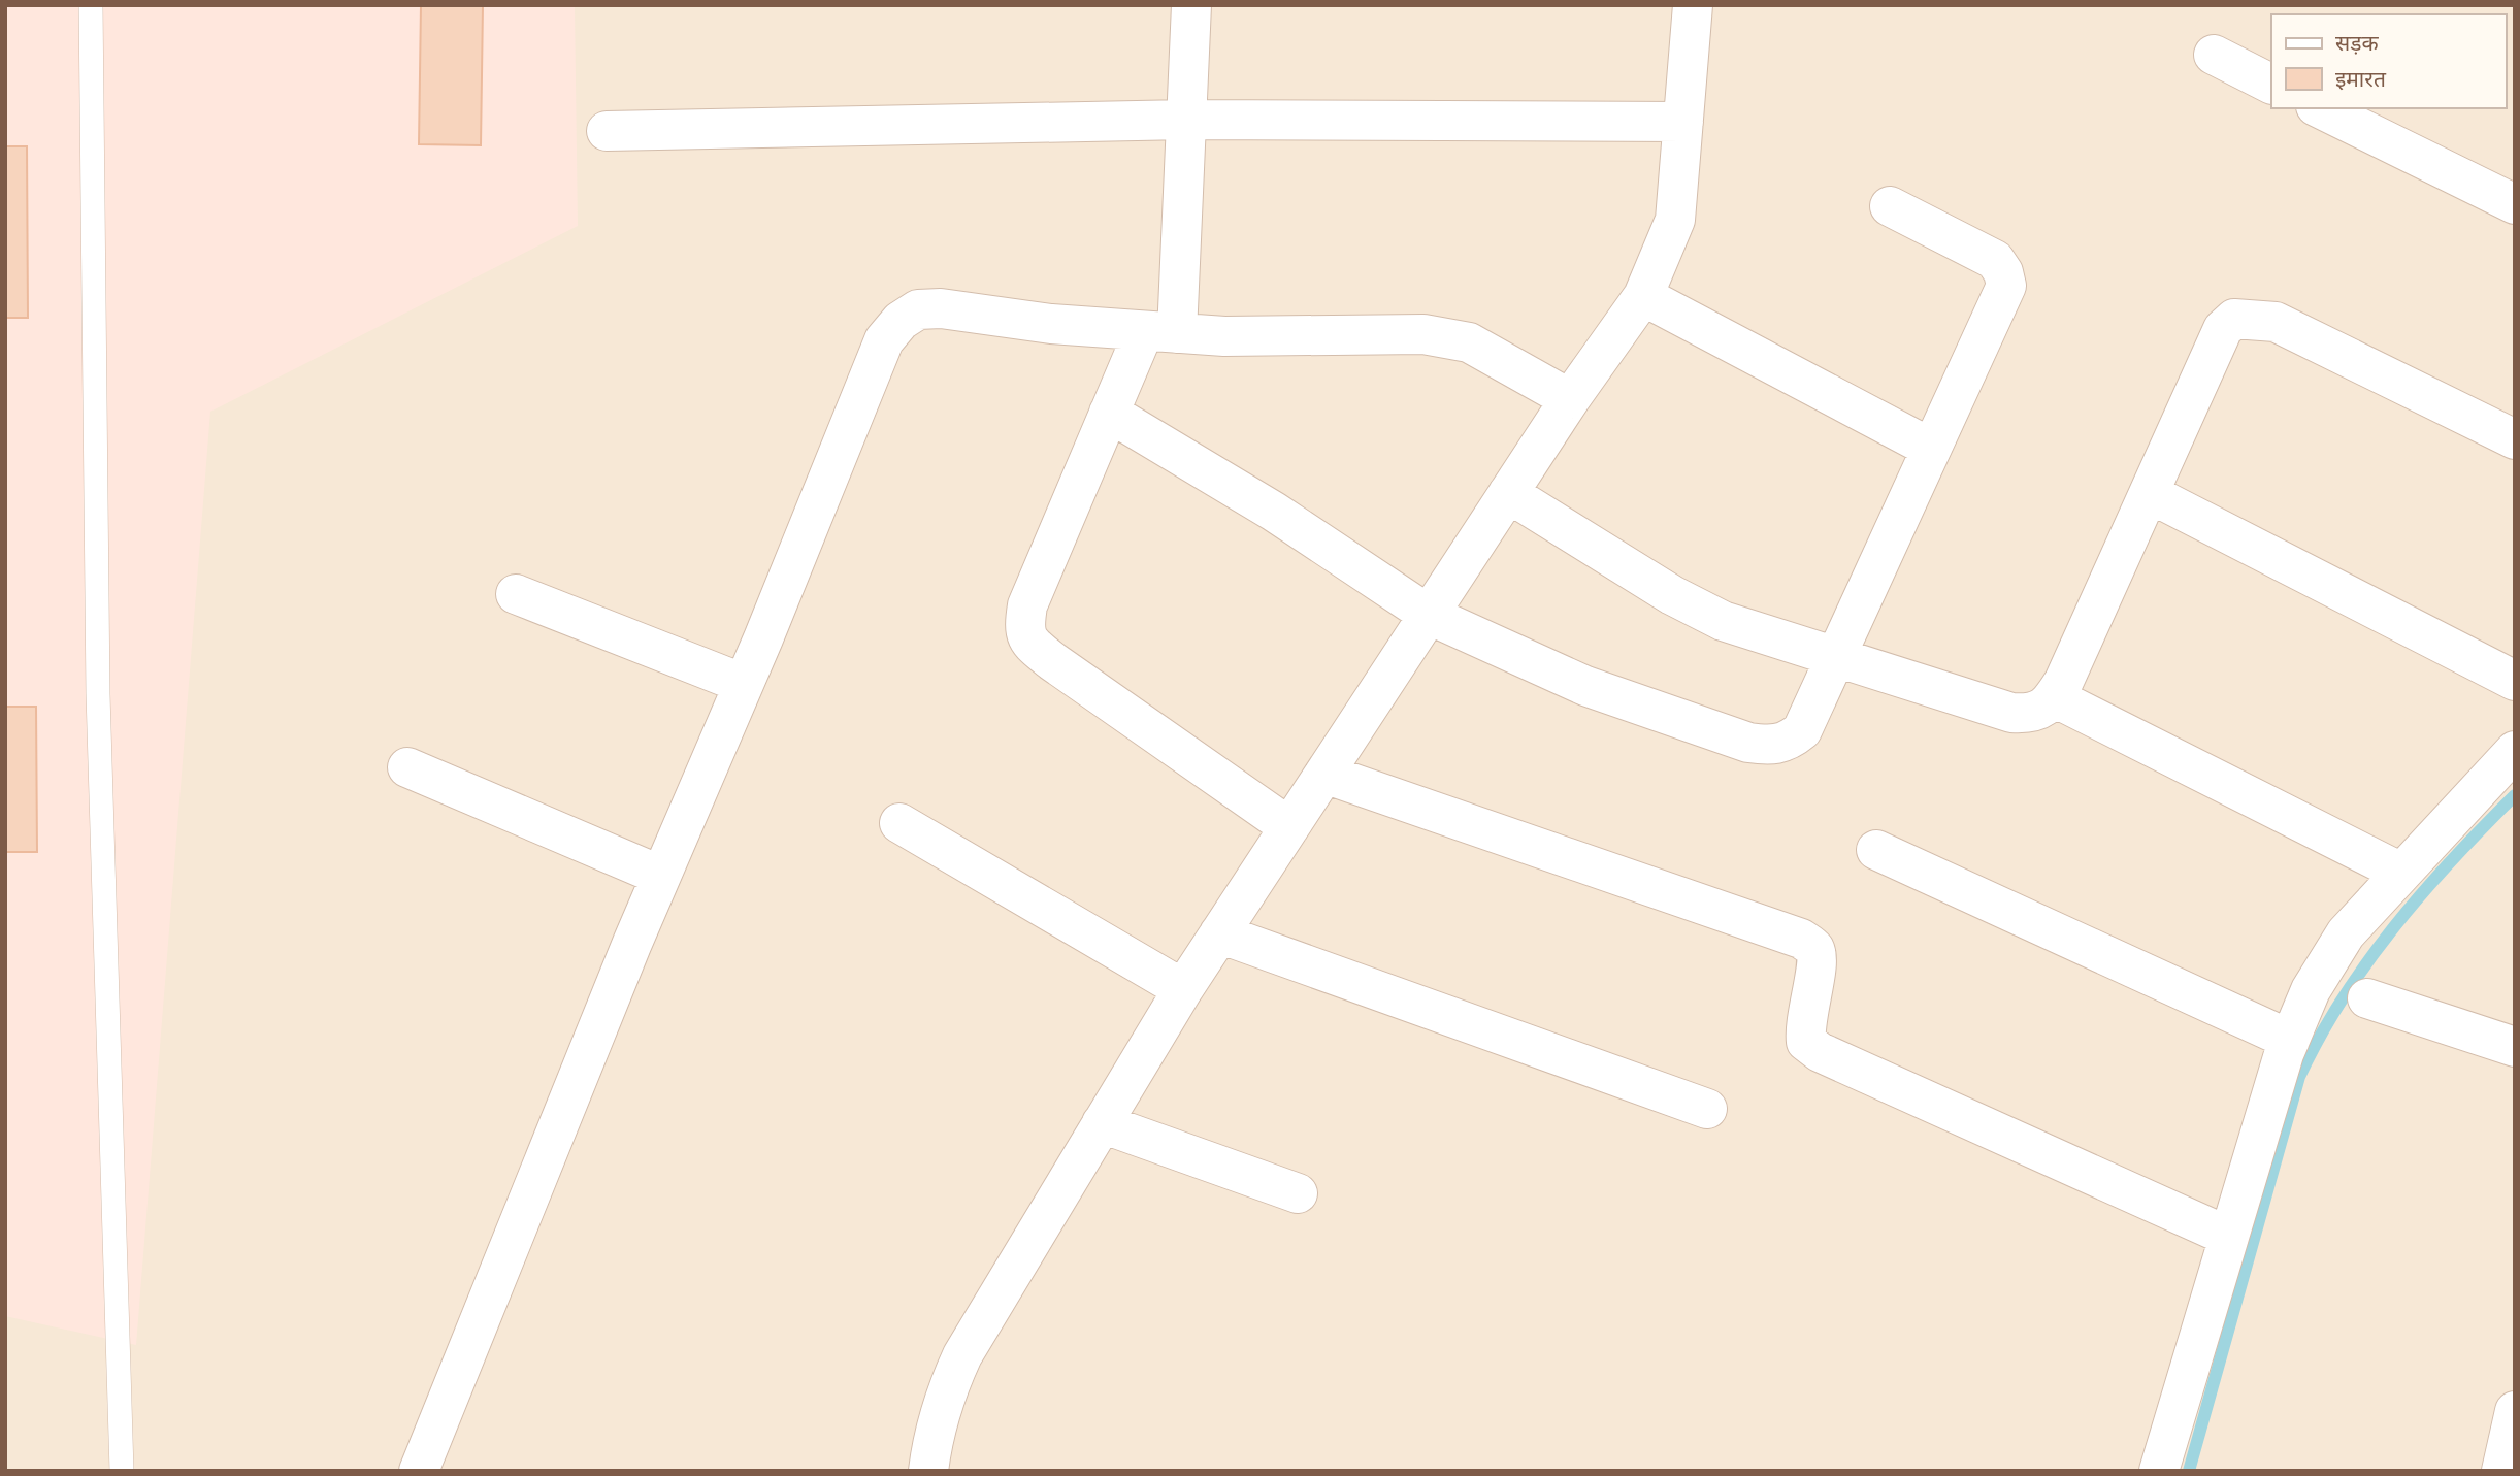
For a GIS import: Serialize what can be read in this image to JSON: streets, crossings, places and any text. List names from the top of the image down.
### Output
{
  "legend": ["सड़क", "इमारत"]
}
